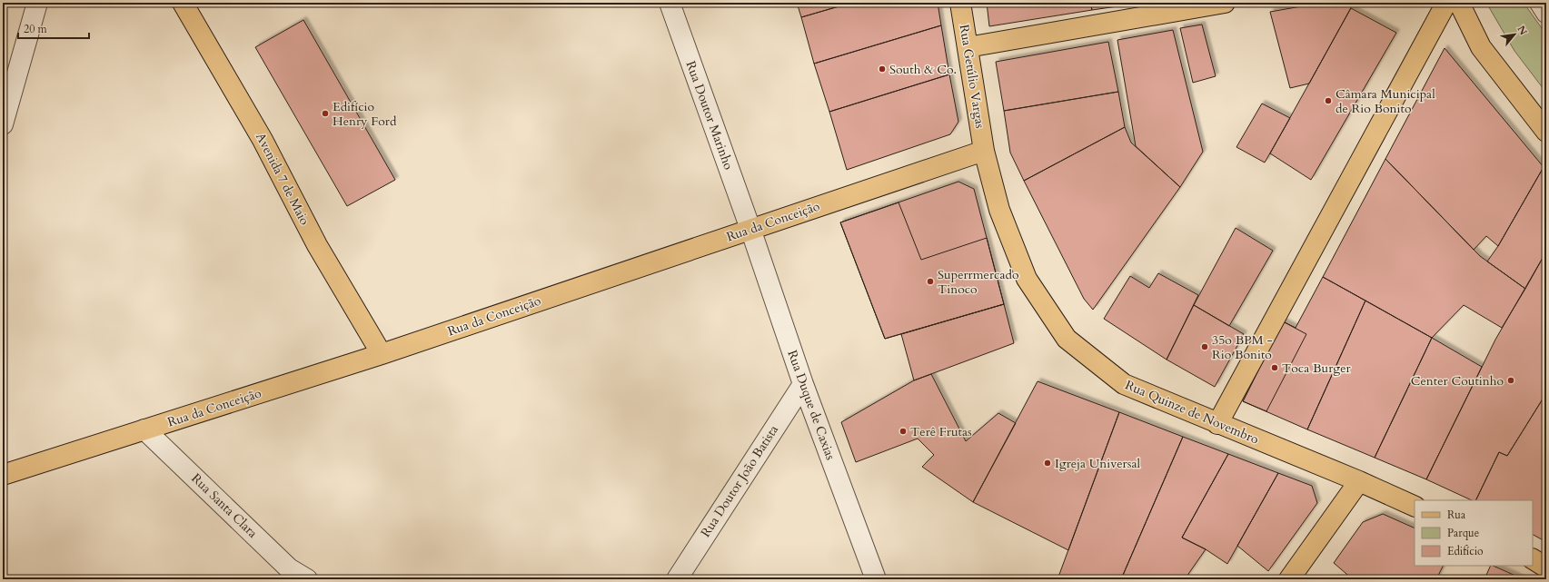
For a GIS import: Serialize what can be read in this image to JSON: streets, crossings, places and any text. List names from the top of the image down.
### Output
{
  "streets": {
    "main road": [
      "Rua Getúlio Vargas",
      "Avenida 7 de Maio",
      "Rua da Conceição",
      "Rua Quinze de Novembro"
    ],
    "street": [
      "Rua Doutor Marinho",
      "Rua Duque de Caxias",
      "Rua Doutor João Batista",
      "Rua Santa Clara"
    ]
  },
  "crossings": [
    ["Rua Getúlio Vargas", "Rua da Conceição"],
    ["Rua Getúlio Vargas", "Rua Quinze de Novembro"],
    ["Rua Doutor Marinho", "Rua da Conceição"],
    ["Rua Doutor Marinho", "Rua Duque de Caxias"],
    ["Avenida 7 de Maio", "Rua da Conceição"],
    ["Rua da Conceição", "Rua Duque de Caxias"],
    ["Rua da Conceição", "Rua Quinze de Novembro"],
    ["Rua da Conceição", "Rua Santa Clara"],
    ["Rua Duque de Caxias", "Rua Doutor João Batista"]
  ],
  "places": [
    "South & Co.",
    "Câmara Municipal de Rio Bonito",
    "Edifício Henry Ford",
    "Superrmercado Tinoco",
    "35o BPM - Rio Bonito",
    "Toca Burger",
    "Center Coutinho",
    "Terê Frutas",
    "Igreja Universal"
  ],
  "legend": ["Rua", "Parque", "Edifício"],
  "scale_bar": "20 m",
  "north": "top right"
}
